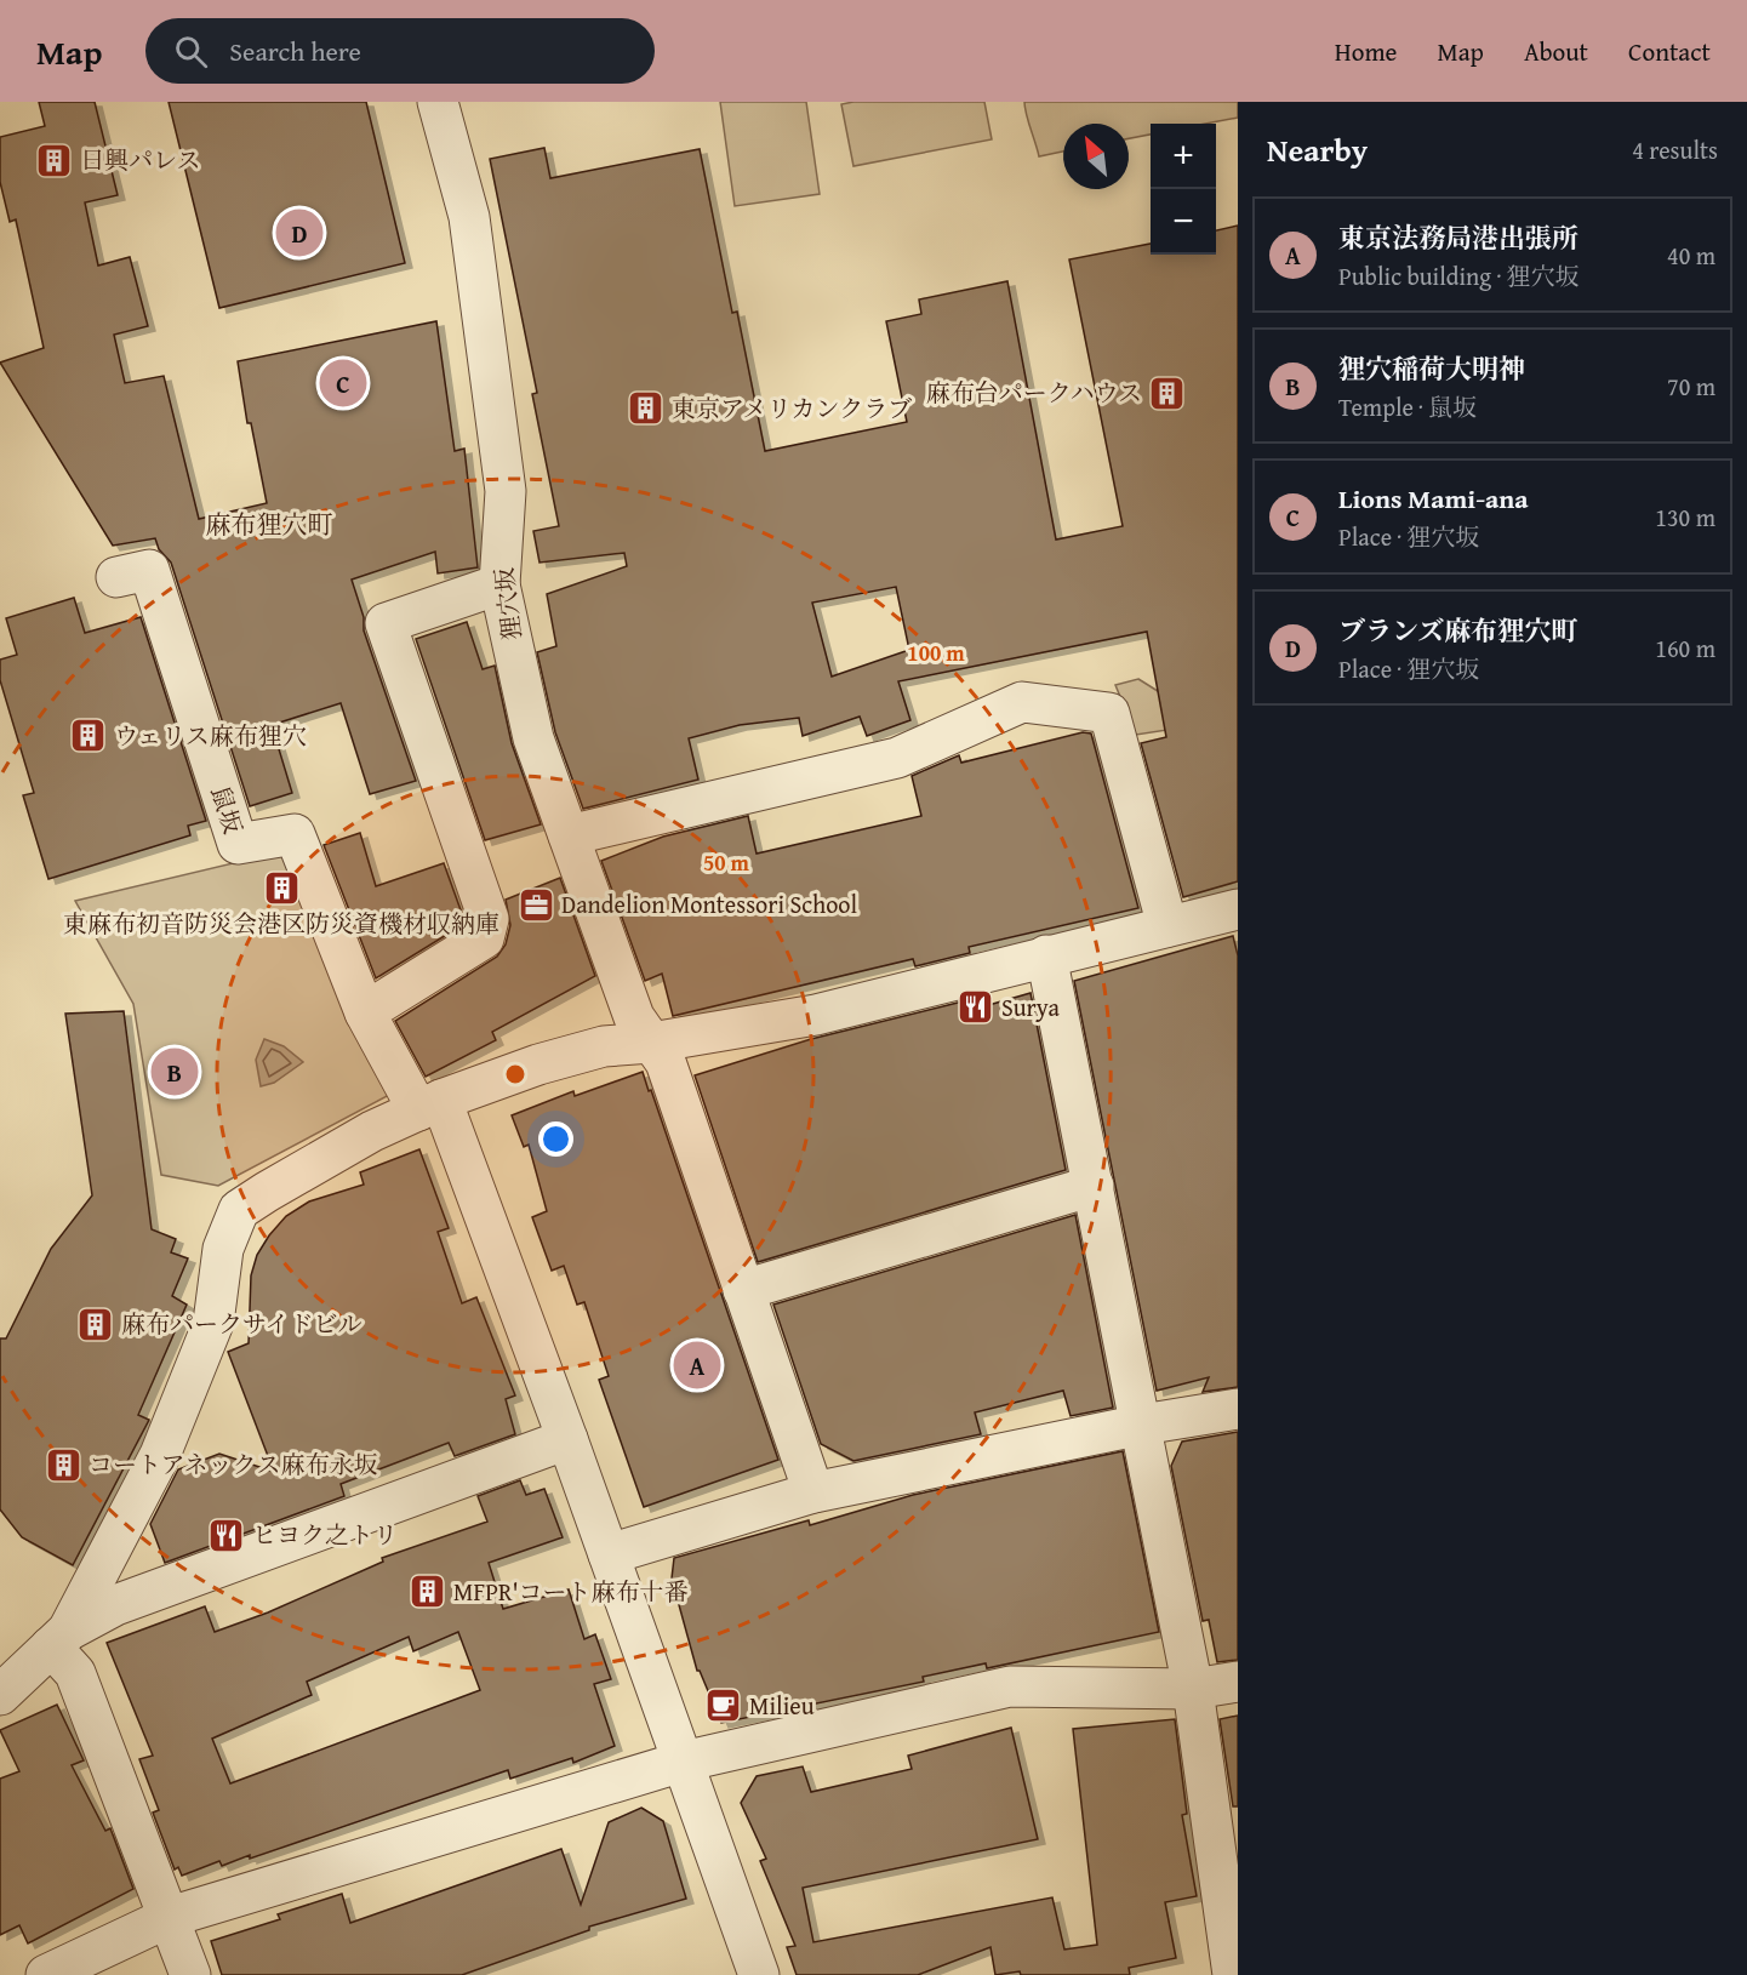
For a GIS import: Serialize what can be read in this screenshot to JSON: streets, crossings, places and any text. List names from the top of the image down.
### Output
{
  "streets": {
    "street": ["狸穴坂", "鼠坂"]
  },
  "districts": ["麻布狸穴町"],
  "places": {
    "building": [
      "日興パレス",
      "麻布台パークハウス",
      "東京アメリカンクラブ",
      "ウェリス麻布狸穴",
      "東麻布初音防災会港区防災資機材収納庫",
      "麻布パークサイドビル",
      "コートアネックス麻布永坂",
      "MFPR'コート麻布十番"
    ],
    "office": ["Dandelion Montessori School"],
    "restaurant": ["Surya", "ヒヨク之トリ"],
    "cafe": ["Milieu"]
  },
  "north": "top left",
  "page": {
    "header": "Map",
    "search": "Search here",
    "nav": [
      "Home",
      "Map",
      "About",
      "Contact"
    ],
    "heading": ["Nearby", "4 results"],
    "map_buttons": ["+", "−"],
    "list": [
      {
        "mark": "A",
        "name": "東京法務局港出張所",
        "note": "Public building · 狸穴坂",
        "value": "40 m"
      },
      {
        "mark": "B",
        "name": "狸穴稲荷大明神",
        "note": "Temple · 鼠坂",
        "value": "70 m"
      },
      {
        "mark": "C",
        "name": "Lions Mami-ana",
        "note": "Place · 狸穴坂",
        "value": "130 m"
      },
      {
        "mark": "D",
        "name": "ブランズ麻布狸穴町",
        "note": "Place · 狸穴坂",
        "value": "160 m"
      }
    ],
    "pins": [
      "D",
      "C",
      "B",
      "A"
    ]
  },
  "rings": ["100 m", "50 m"]
}
